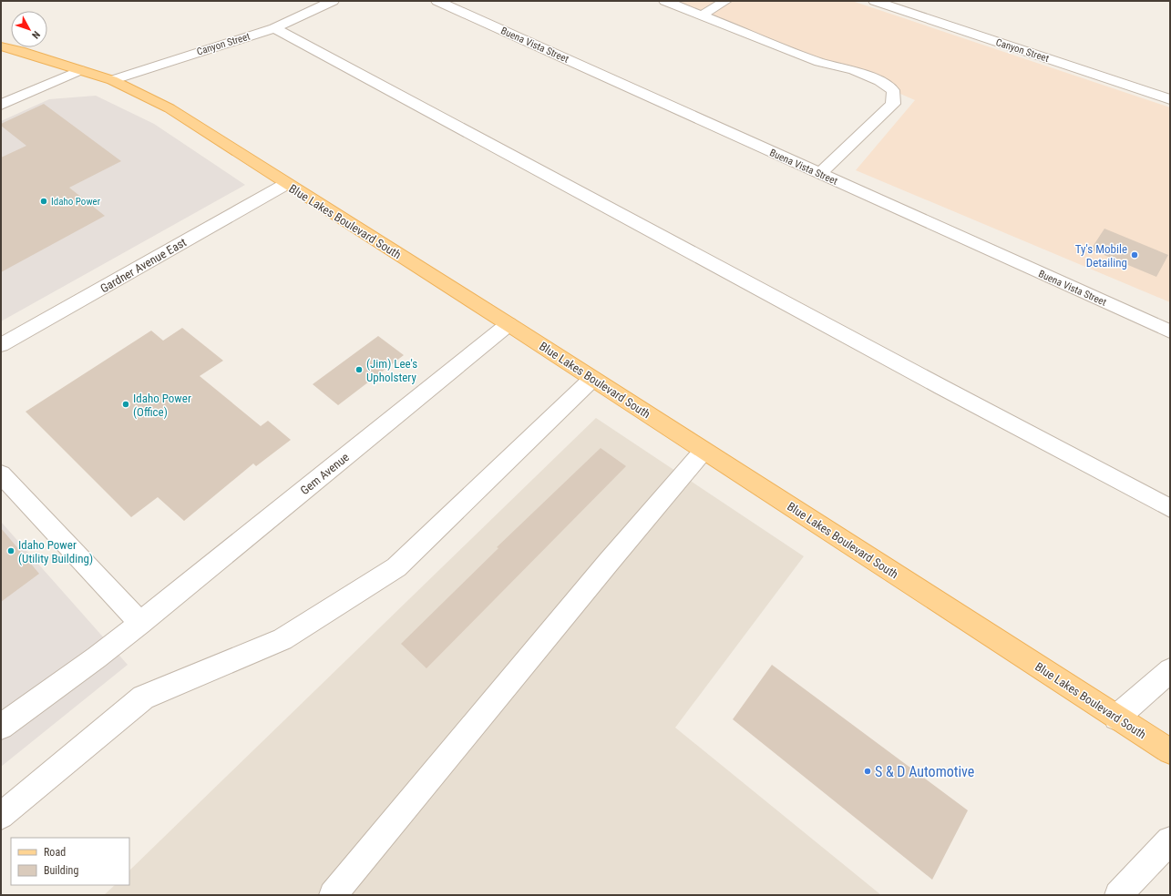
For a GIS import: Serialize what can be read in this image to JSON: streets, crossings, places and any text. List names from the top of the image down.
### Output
{
  "streets": {
    "main road": ["Blue Lakes Boulevard South"],
    "street": [
      "Canyon Street",
      "Buena Vista Street",
      "Gardner Avenue East",
      "Gem Avenue"
    ]
  },
  "crossings": [
    ["Canyon Street", "Blue Lakes Boulevard South"],
    ["Blue Lakes Boulevard South", "Gardner Avenue East"],
    ["Blue Lakes Boulevard South", "Gem Avenue"]
  ],
  "places": [
    "Idaho Power",
    "Ty's Mobile Detailing",
    "(Jim) Lee's Upholstery",
    "Idaho Power (Office)",
    "Idaho Power (Utility Building)",
    "S & D Automotive"
  ],
  "legend": ["Road", "Building"],
  "north": "bottom right"
}
